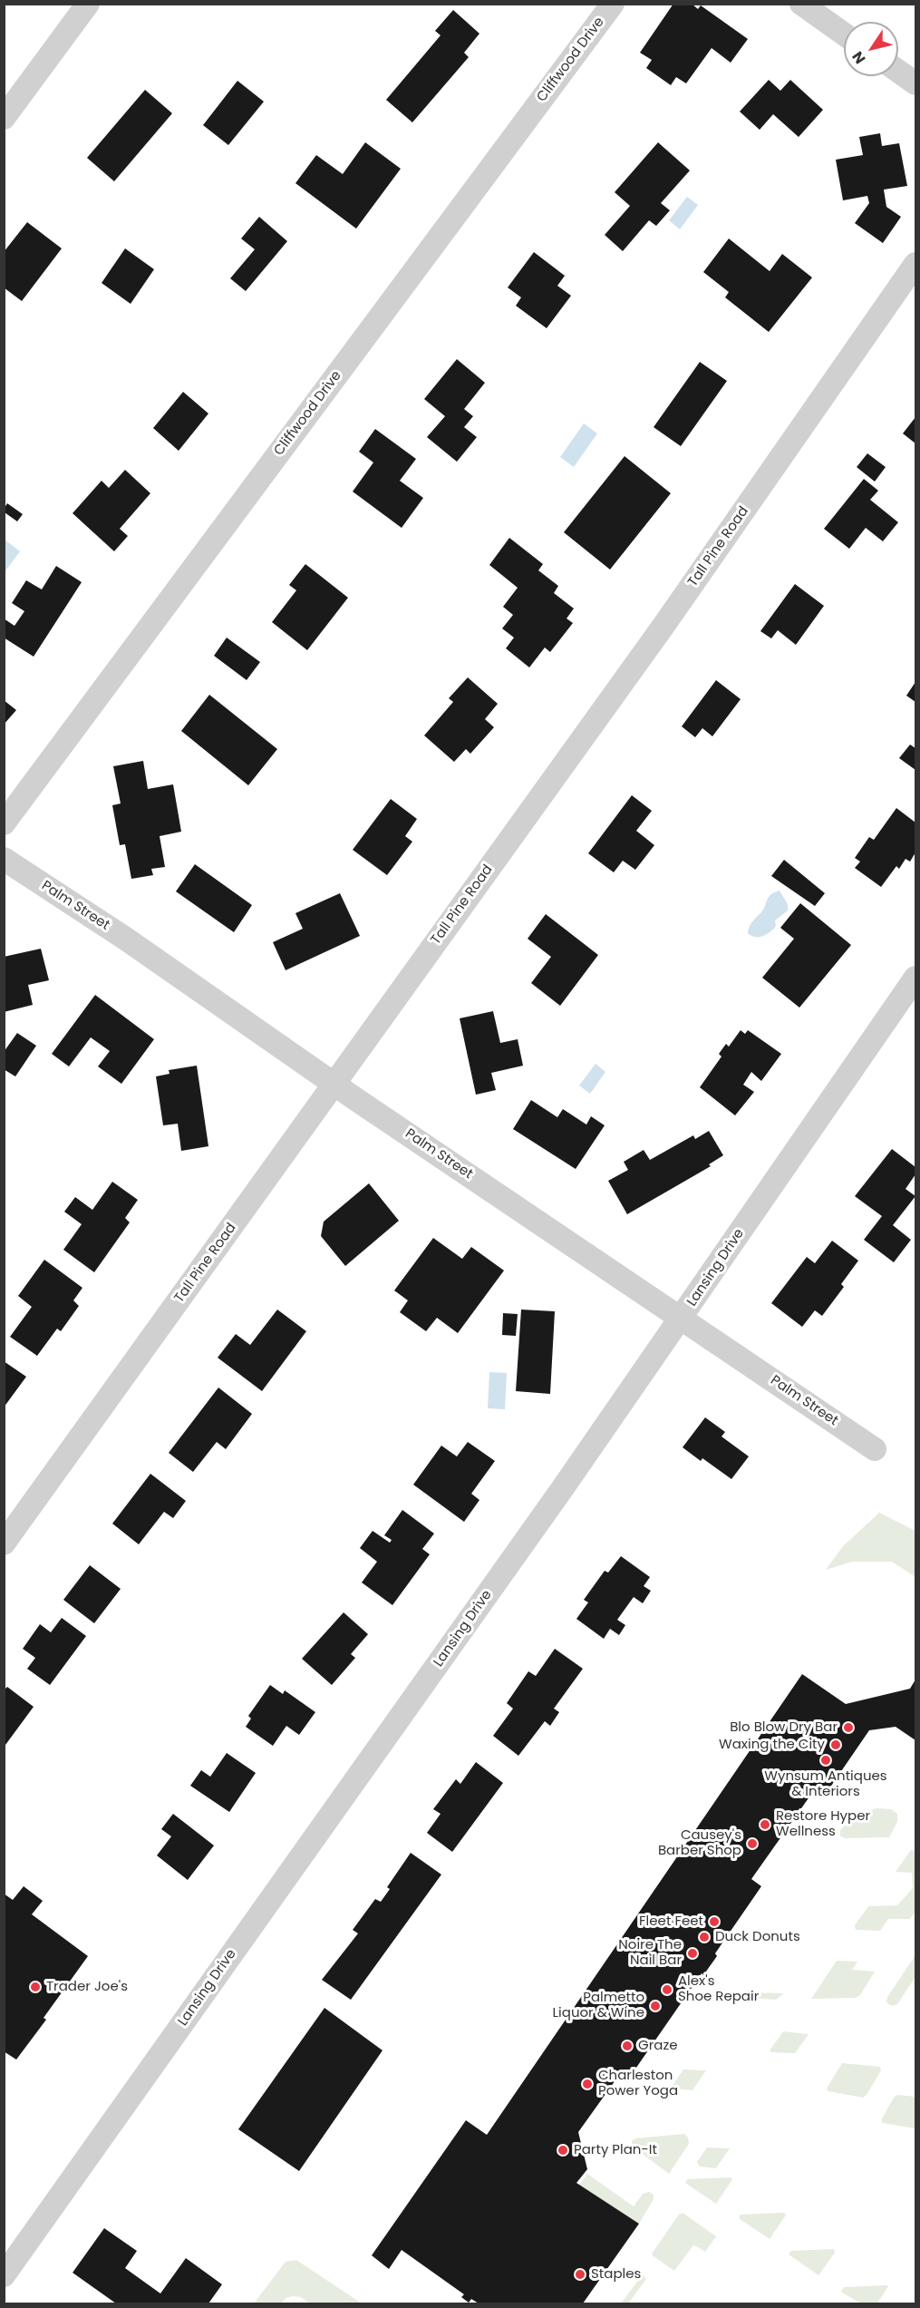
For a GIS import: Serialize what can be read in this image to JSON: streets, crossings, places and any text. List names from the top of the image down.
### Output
{
  "streets": {
    "street": [
      "Cliffwood Drive",
      "Tall Pine Road",
      "Palm Street",
      "Lansing Drive"
    ]
  },
  "crossings": [
    ["Tall Pine Road", "Palm Street"],
    ["Palm Street", "Lansing Drive"]
  ],
  "places": [
    "Blo Blow Dry Bar",
    "Waxing the City",
    "Wynsum Antiques & Interiors",
    "Restore Hyper Wellness",
    "Causey's Barber Shop",
    "Fleet Feet",
    "Duck Donuts",
    "Noire The Nail Bar",
    "Trader Joe's",
    "Alex's Shoe Repair",
    "Palmetto Liquor & Wine",
    "Graze",
    "Charleston Power Yoga",
    "Party Plan-It",
    "Staples"
  ],
  "north": "bottom left"
}
